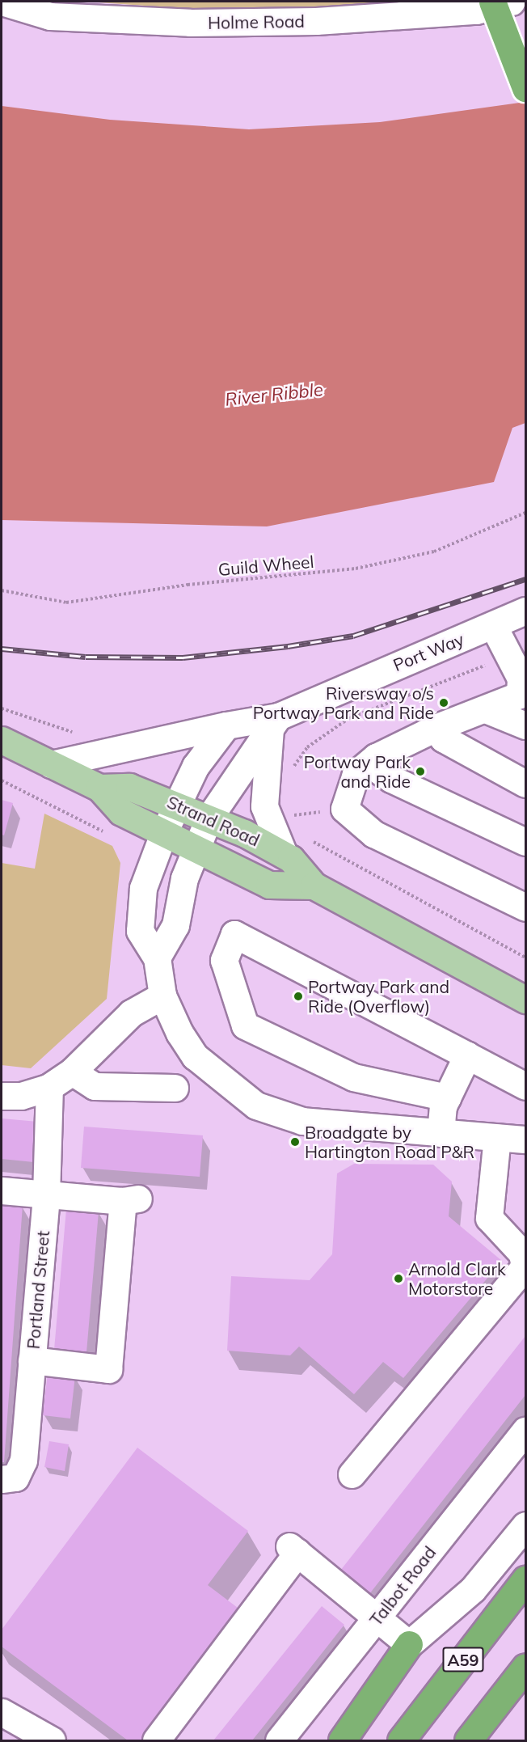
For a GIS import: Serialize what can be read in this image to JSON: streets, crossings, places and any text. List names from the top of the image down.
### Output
{
  "streets": {
    "highway": ["A59"],
    "main road": ["Strand Road"],
    "street": [
      "Holme Road",
      "Port Way",
      "Portland Street",
      "Talbot Road"
    ],
    "path": ["Guild Wheel"]
  },
  "crossings": [
    ["Port Way", "Strand Road"]
  ],
  "water": ["River Ribble"],
  "places": [
    "Riversway o/s Portway Park and Ride",
    "Portway Park and Ride",
    "Portway Park and Ride (Overflow)",
    "Broadgate by Hartington Road P&R",
    "Arnold Clark Motorstore"
  ]
}
